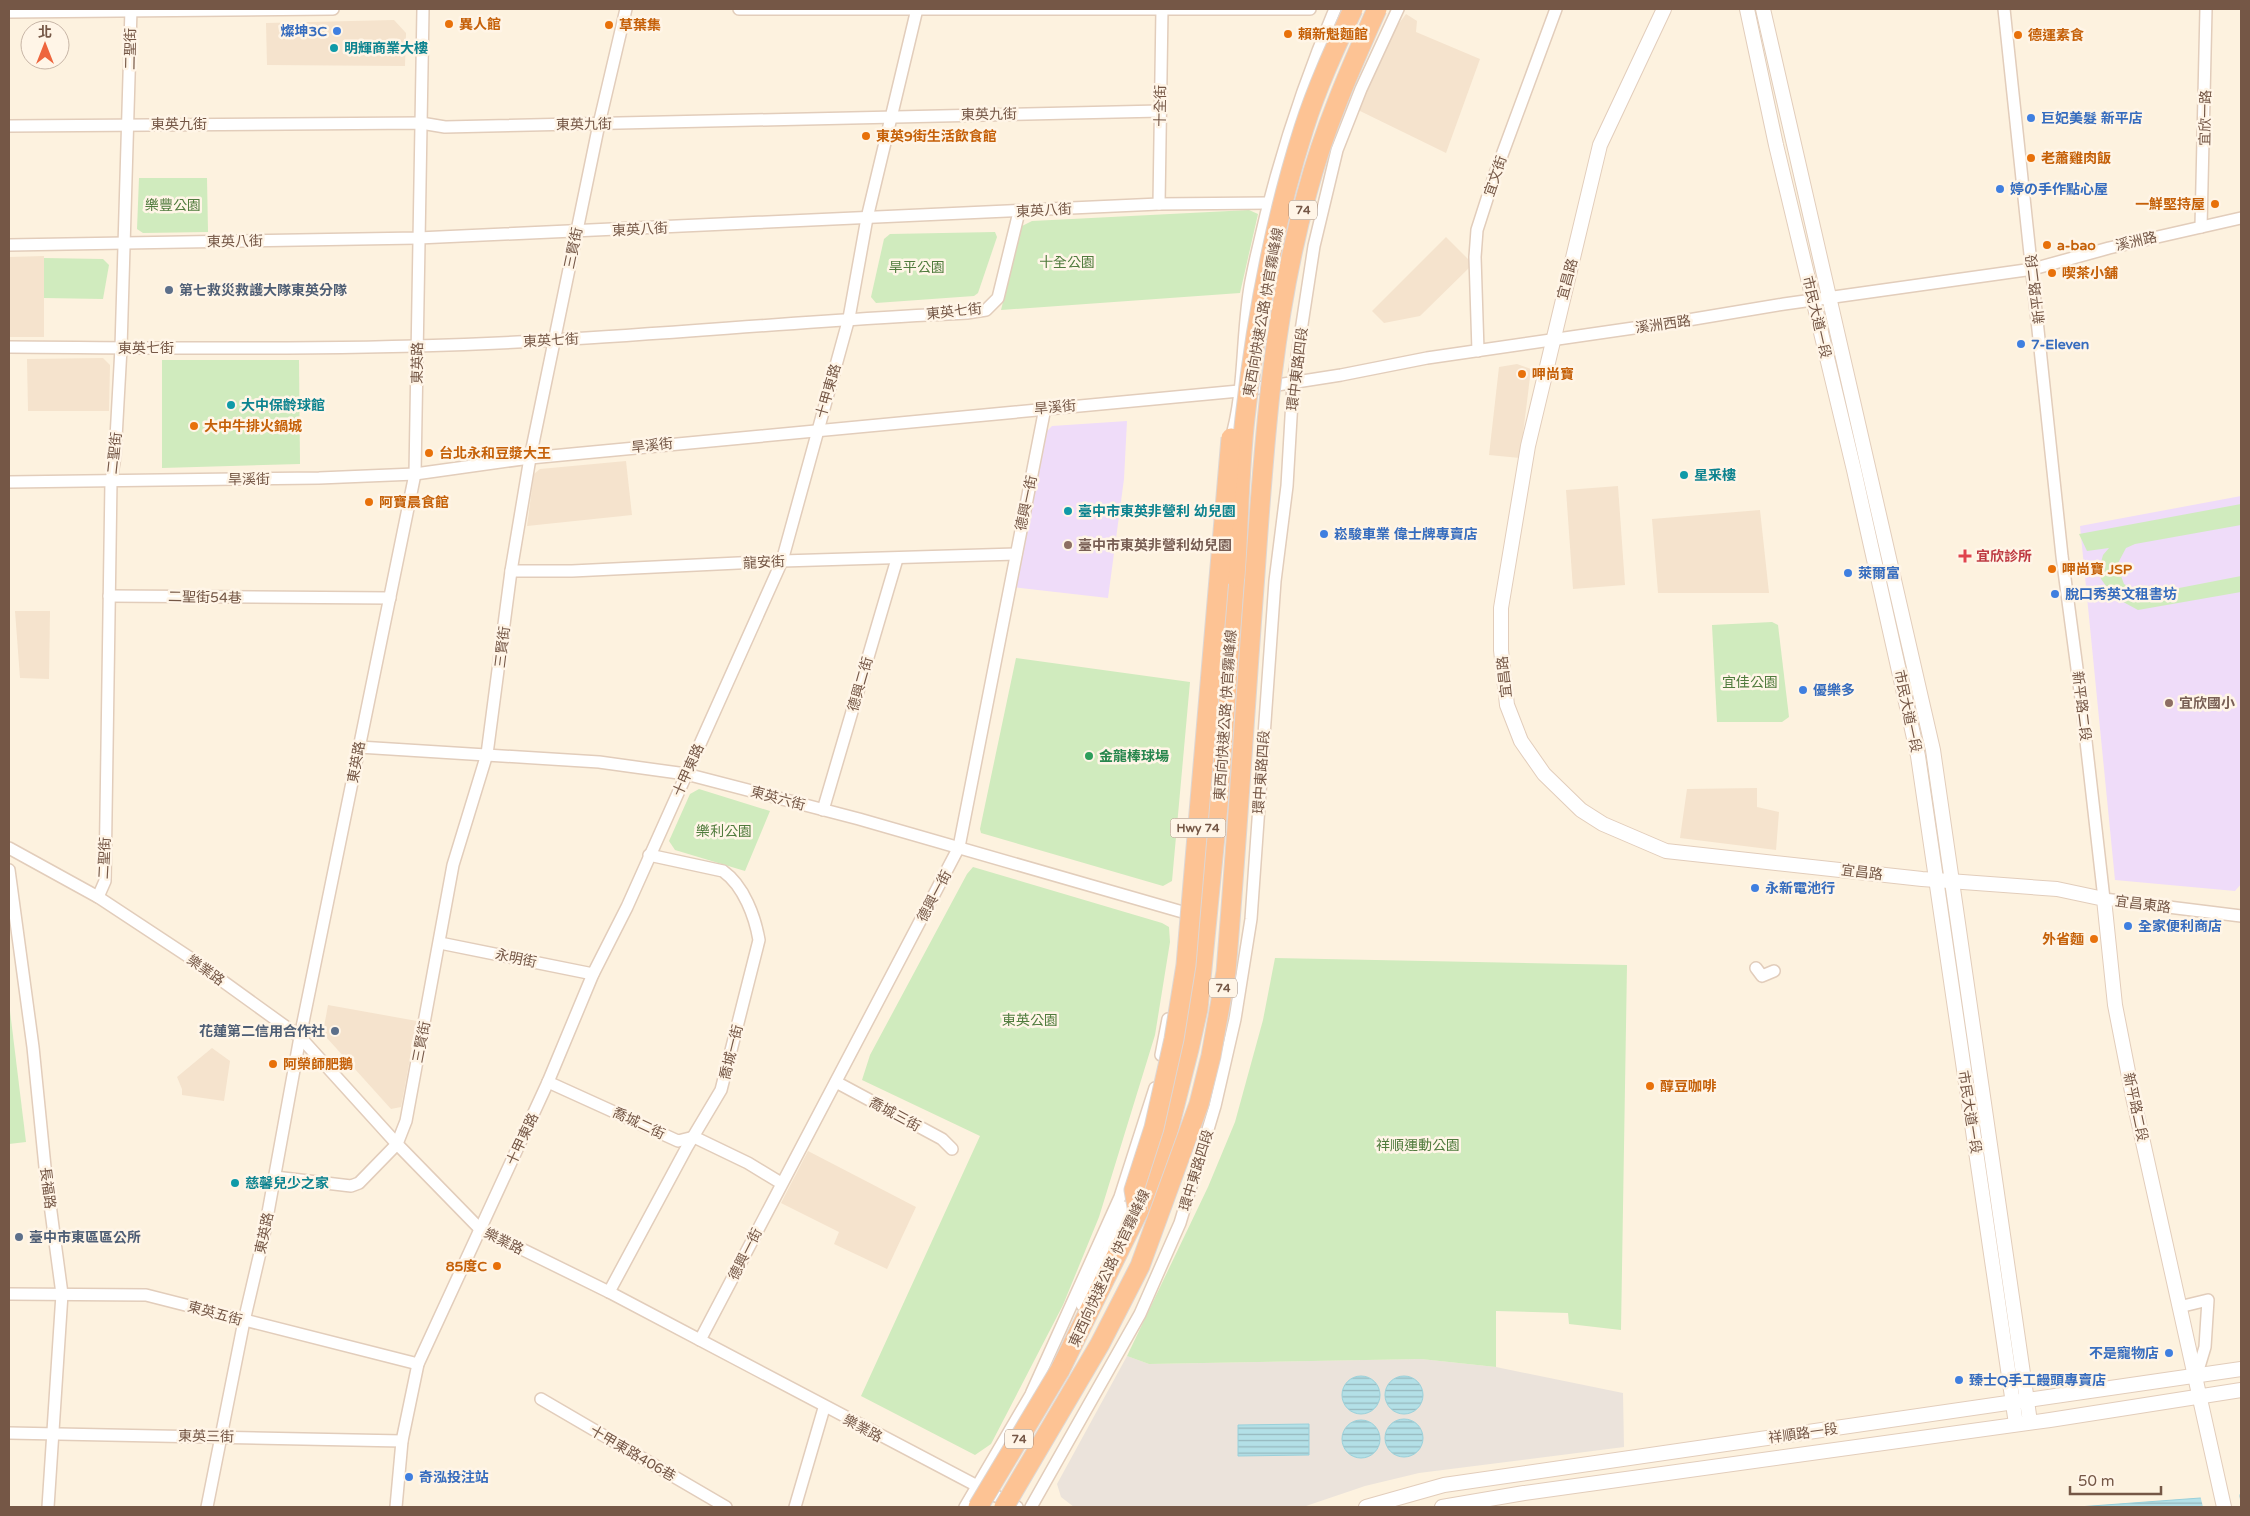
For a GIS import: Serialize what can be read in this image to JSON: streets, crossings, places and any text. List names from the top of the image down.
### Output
{
  "streets": {
    "highway": ["74", "東西向快速公路 快官霧峰線", "Hwy 74"],
    "street": [
      "二聖街",
      "十全街",
      "東英九街",
      "宜欣一路",
      "宜文街",
      "東英八街",
      "溪洲路",
      "三賢街",
      "宜昌路",
      "新平路二段",
      "東英七街",
      "市民大道一段",
      "溪洲西路",
      "東英路",
      "環中東路四段",
      "十甲東路",
      "旱溪街",
      "德興一街",
      "龍安街",
      "二聖街54巷",
      "德興二街",
      "東英六街",
      "宜昌東路",
      "永明街",
      "樂業路",
      "喬城一街",
      "喬城三街",
      "喬城二街",
      "長福路",
      "東英五街",
      "祥順路一段",
      "東英三街",
      "十甲東路406巷"
    ]
  },
  "crossings": [
    ["二聖街", "東英九街"],
    ["二聖街", "東英八街"],
    ["二聖街", "東英七街"],
    ["二聖街", "旱溪街"],
    ["二聖街", "二聖街54巷"],
    ["二聖街", "樂業路"],
    ["十全街", "東英九街"],
    ["十全街", "東英八街"],
    ["東英九街", "三賢街"],
    ["東英九街", "東英路"],
    ["東英九街", "十甲東路"],
    ["宜欣一路", "溪洲路"],
    ["宜文街", "溪洲西路"],
    ["東英八街", "三賢街"],
    ["東英八街", "東英七街"],
    ["東英八街", "東英路"],
    ["東英八街", "十甲東路"],
    ["溪洲路", "新平路二段"],
    ["溪洲路", "溪洲西路"],
    ["三賢街", "東英七街"],
    ["三賢街", "東英路"],
    ["三賢街", "旱溪街"],
    ["三賢街", "龍安街"],
    ["三賢街", "東英六街"],
    ["三賢街", "永明街"],
    ["三賢街", "樂業路"],
    ["宜昌路", "新平路二段"],
    ["宜昌路", "市民大道一段"],
    ["宜昌路", "溪洲西路"],
    ["宜昌路", "宜昌東路"],
    ["新平路二段", "溪洲西路"],
    ["新平路二段", "宜昌東路"],
    ["新平路二段", "祥順路一段"],
    ["東英七街", "東英路"],
    ["東英七街", "十甲東路"],
    ["東西向快速公路 快官霧峰線", "Hwy 74"],
    ["市民大道一段", "溪洲西路"],
    ["市民大道一段", "祥順路一段"],
    ["溪洲西路", "環中東路四段"],
    ["溪洲西路", "旱溪街"],
    ["東英路", "旱溪街"],
    ["東英路", "二聖街54巷"],
    ["東英路", "東英六街"],
    ["東英路", "樂業路"],
    ["東英路", "東英五街"],
    ["東英路", "東英三街"],
    ["環中東路四段", "旱溪街"],
    ["十甲東路", "旱溪街"],
    ["十甲東路", "龍安街"],
    ["十甲東路", "東英六街"],
    ["十甲東路", "永明街"],
    ["十甲東路", "樂業路"],
    ["十甲東路", "喬城一街"],
    ["十甲東路", "喬城二街"],
    ["十甲東路", "東英五街"],
    ["十甲東路", "東英三街"],
    ["旱溪街", "德興一街"],
    ["德興一街", "龍安街"],
    ["德興一街", "東英六街"],
    ["德興一街", "樂業路"],
    ["德興一街", "喬城三街"],
    ["德興一街", "喬城二街"],
    ["龍安街", "德興二街"],
    ["德興二街", "東英六街"],
    ["樂業路", "喬城一街"],
    ["喬城一街", "喬城二街"],
    ["長福路", "東英五街"],
    ["長福路", "東英三街"]
  ],
  "parks": [
    "樂豐公園",
    "十全公園",
    "旱平公園",
    "宜佳公園",
    "樂利公園",
    "東英公園",
    "祥順運動公園"
  ],
  "places": {
    "other": [
      "異人館",
      "草葉集",
      "燦坤3C",
      "賴新魁麵館",
      "德運素食",
      "明輝商業大樓",
      "巨妃美髮 新平店",
      "東英9街生活飲食館",
      "老蕭雞肉飯",
      "婷の手作點心屋",
      "一鮮堅持屋",
      "a-bao",
      "喫茶小舖",
      "第七救災救護大隊東英分隊",
      "7-Eleven",
      "呷尚寶",
      "大中保齡球館",
      "大中牛排火鍋城",
      "台北永和豆漿大王",
      "星釆樓",
      "阿寶晨食館",
      "臺中市東英非營利 幼兒園",
      "崧駿車業 偉士牌專賣店",
      "臺中市東英非營利幼兒園",
      "呷尚寶 JSP",
      "萊爾富",
      "脫口秀英文租書坊",
      "優樂多",
      "宜欣國小",
      "金龍棒球場",
      "永新電池行",
      "全家便利商店",
      "外省麵",
      "花蓮第二信用合作社",
      "阿榮師肥鵝",
      "醇豆咖啡",
      "慈馨兒少之家",
      "臺中市東區區公所",
      "85度C",
      "不是寵物店",
      "臻士Q手工饅頭專賣店",
      "奇泓投注站"
    ],
    "health": ["宜欣診所"]
  },
  "scale_bar": "50 m",
  "north": "top"
}
